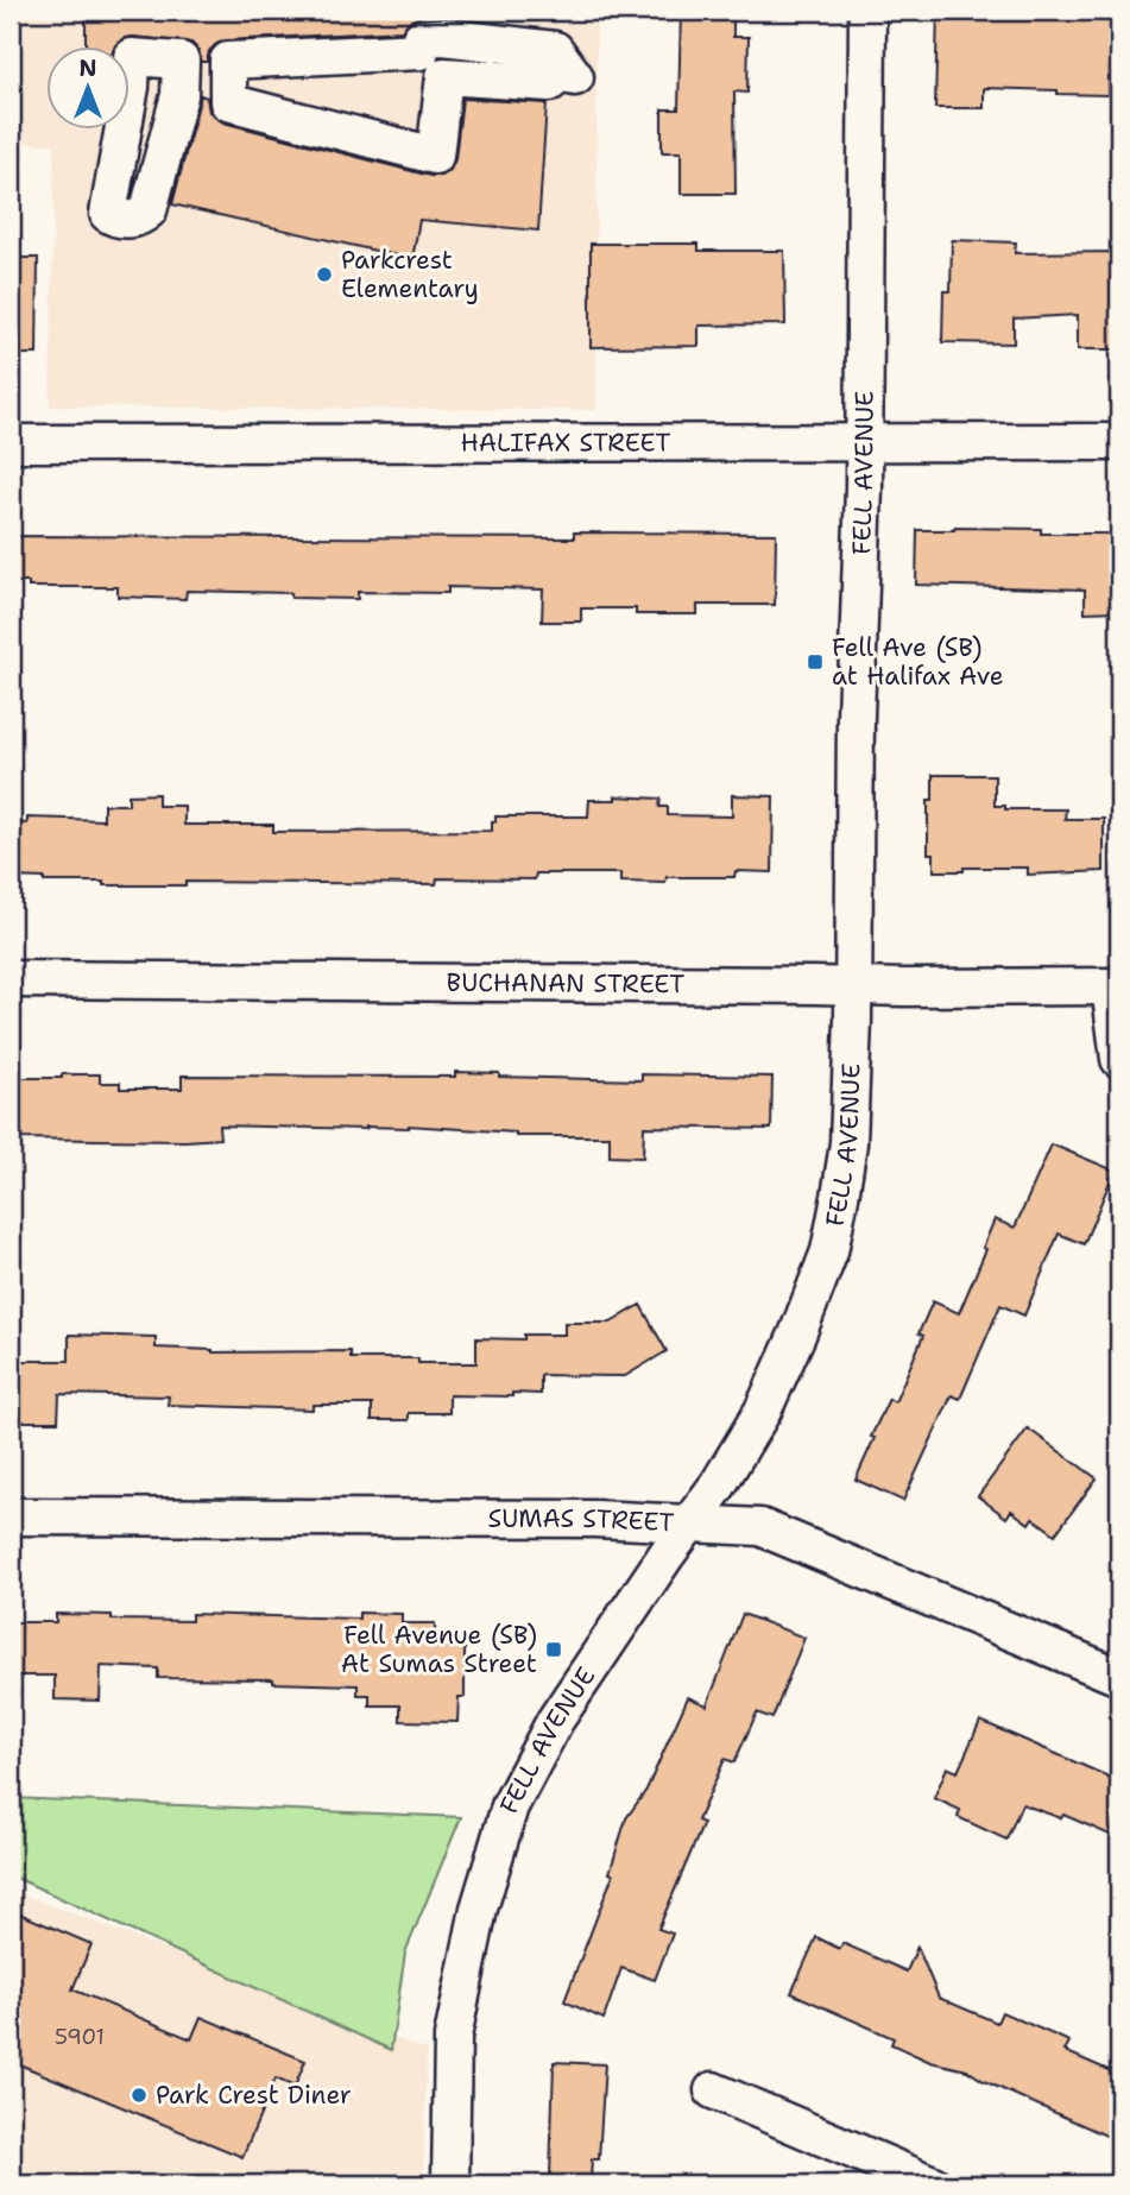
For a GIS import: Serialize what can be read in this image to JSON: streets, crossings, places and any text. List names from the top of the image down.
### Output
{
  "streets": {
    "street": [
      "HALIFAX STREET",
      "FELL AVENUE",
      "BUCHANAN STREET",
      "SUMAS STREET"
    ]
  },
  "crossings": [
    ["HALIFAX STREET", "FELL AVENUE"],
    ["FELL AVENUE", "BUCHANAN STREET"],
    ["FELL AVENUE", "SUMAS STREET"]
  ],
  "places": {
    "other": ["Parkcrest Elementary", "Park Crest Diner"],
    "transit": ["Fell Ave (SB) at Halifax Ave", "Fell Avenue (SB) At Sumas Street"]
  },
  "house_numbers": ["5901"],
  "north": "top"
}
